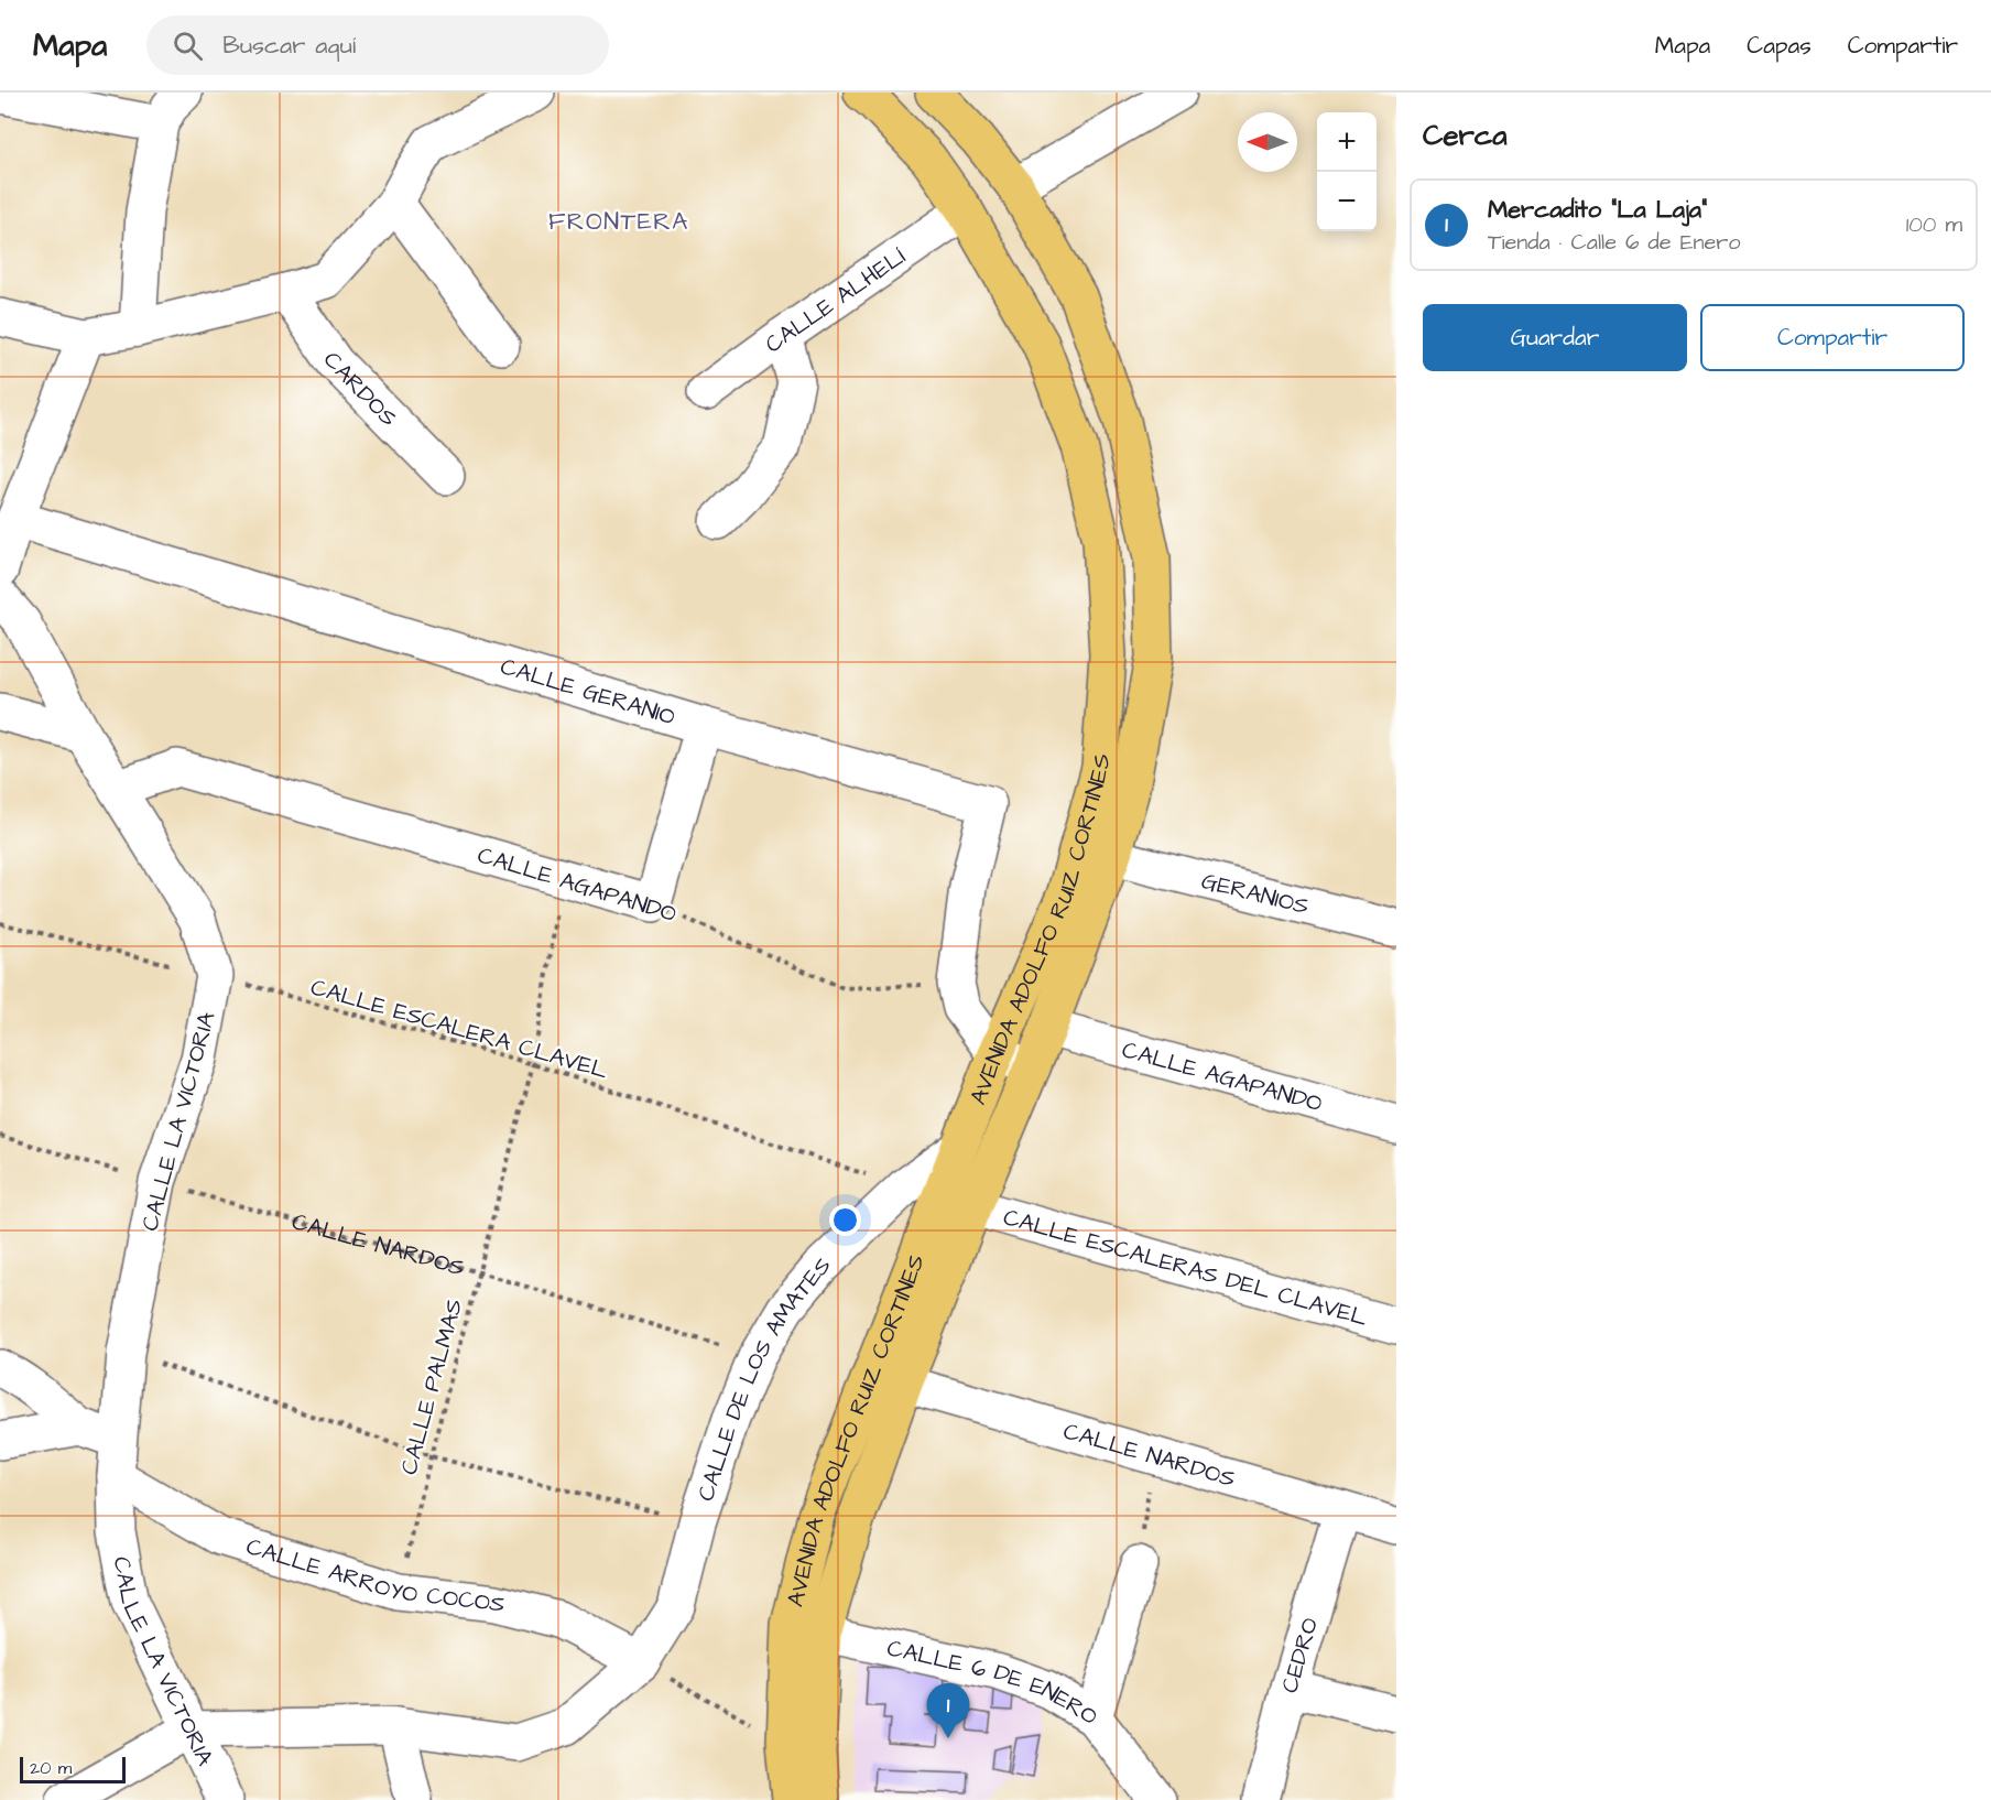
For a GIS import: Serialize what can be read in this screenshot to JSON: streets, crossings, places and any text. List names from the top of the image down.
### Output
{
  "streets": {
    "main road": ["AVENIDA ADOLFO RUIZ CORTINES"],
    "street": [
      "CALLE ALHELÍ",
      "CARDOS",
      "CALLE GERANIO",
      "CALLE AGAPANDO",
      "GERANIOS",
      "CALLE LA VICTORIA",
      "CALLE NARDOS",
      "CALLE ESCALERAS DEL CLAVEL",
      "CALLE DE LOS AMATES",
      "CALLE ARROYO COCOS",
      "CEDRO",
      "CALLE 6 DE ENERO"
    ],
    "path": ["CALLE ESCALERA CLAVEL", "CALLE PALMAS"]
  },
  "crossings": [
    ["CALLE ALHELÍ", "AVENIDA ADOLFO RUIZ CORTINES"],
    ["CALLE GERANIO", "CALLE AGAPANDO"],
    ["CALLE AGAPANDO", "AVENIDA ADOLFO RUIZ CORTINES"],
    ["CALLE AGAPANDO", "CALLE LA VICTORIA"],
    ["CALLE AGAPANDO", "CALLE PALMAS"],
    ["GERANIOS", "AVENIDA ADOLFO RUIZ CORTINES"],
    ["AVENIDA ADOLFO RUIZ CORTINES", "CALLE NARDOS"],
    ["AVENIDA ADOLFO RUIZ CORTINES", "CALLE ESCALERAS DEL CLAVEL"],
    ["AVENIDA ADOLFO RUIZ CORTINES", "CALLE DE LOS AMATES"],
    ["AVENIDA ADOLFO RUIZ CORTINES", "CALLE 6 DE ENERO"],
    ["CALLE ESCALERA CLAVEL", "CALLE LA VICTORIA"],
    ["CALLE ESCALERA CLAVEL", "CALLE DE LOS AMATES"],
    ["CALLE ESCALERA CLAVEL", "CALLE PALMAS"],
    ["CALLE LA VICTORIA", "CALLE NARDOS"],
    ["CALLE LA VICTORIA", "CALLE DE LOS AMATES"],
    ["CALLE LA VICTORIA", "CALLE ARROYO COCOS"],
    ["CALLE NARDOS", "CALLE DE LOS AMATES"],
    ["CALLE NARDOS", "CALLE PALMAS"],
    ["CALLE NARDOS", "CEDRO"],
    ["CALLE DE LOS AMATES", "CALLE ARROYO COCOS"],
    ["CALLE PALMAS", "CALLE ARROYO COCOS"]
  ],
  "districts": ["FRONTERA"],
  "scale_bar": "20 m",
  "north": "left",
  "page": {
    "header": "Mapa",
    "search": "Buscar aquí",
    "nav": ["Mapa", "Capas", "Compartir"],
    "heading": "Cerca",
    "map_buttons": ["+", "−"],
    "list": [
      {
        "mark": "1",
        "name": "Mercadito \"La Laja\"",
        "note": "Tienda · Calle 6 de Enero",
        "value": "100 m"
      }
    ],
    "buttons": ["Guardar", "Compartir"],
    "pins": "1",
    "scale": "20 m"
  }
}
